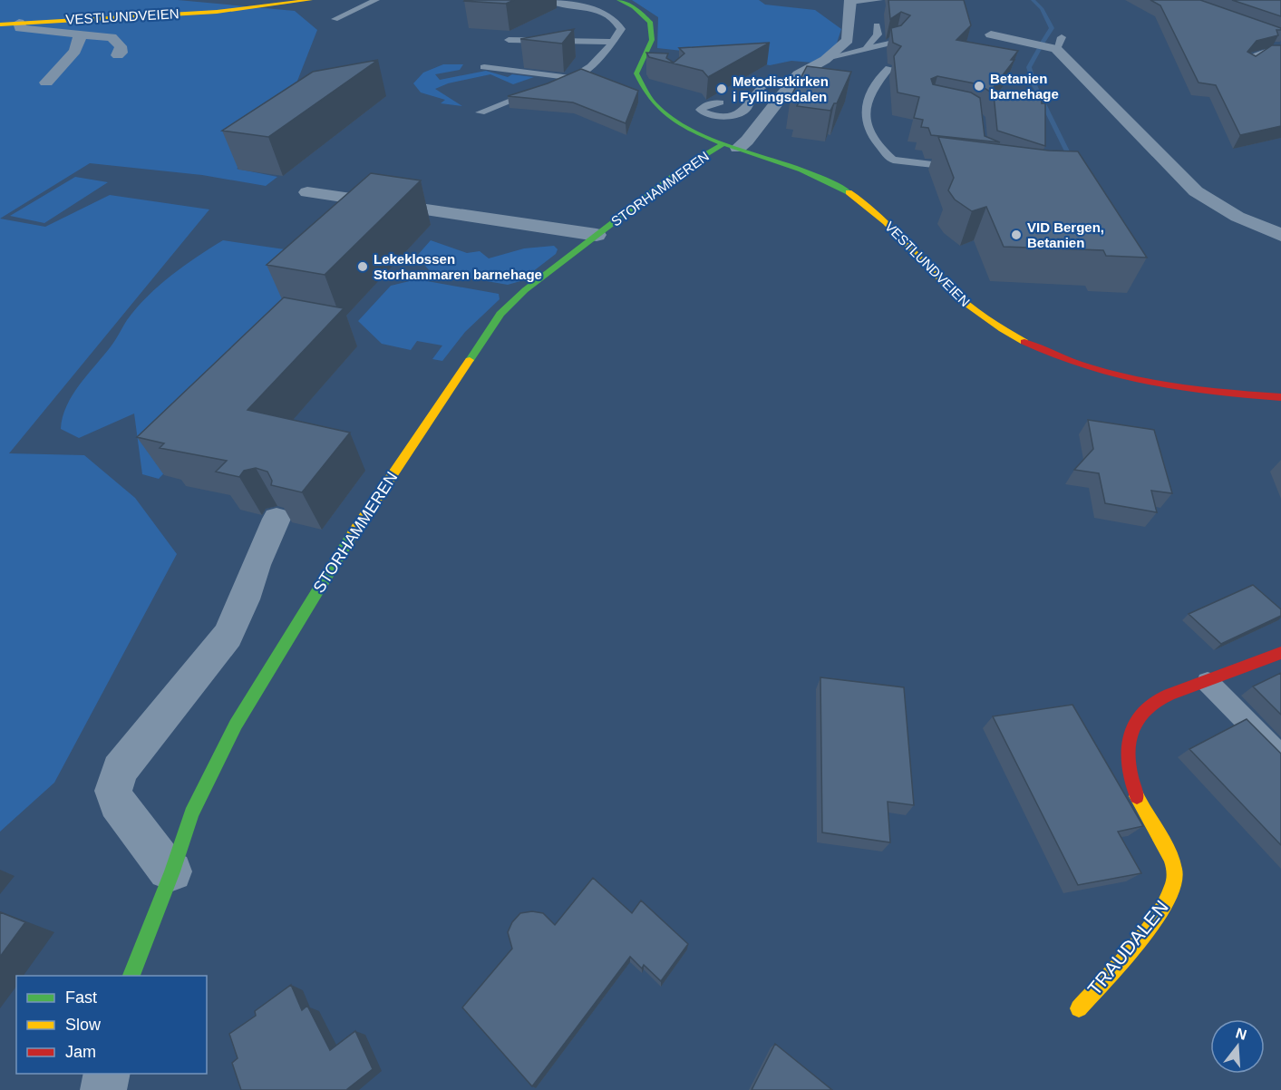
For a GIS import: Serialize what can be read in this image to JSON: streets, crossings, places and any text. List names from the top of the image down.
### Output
{
  "streets": {
    "main road": ["VESTLUNDVEIEN", "STORHAMMEREN", "TRAUDALEN"]
  },
  "crossings": [
    ["VESTLUNDVEIEN", "STORHAMMEREN"]
  ],
  "places": [
    "Betanien barnehage",
    "Metodistkirken i Fyllingsdalen",
    "VID Bergen, Betanien",
    "Lekeklossen Storhammaren barnehage"
  ],
  "legend": ["Fast", "Slow", "Jam"],
  "north": "top"
}
